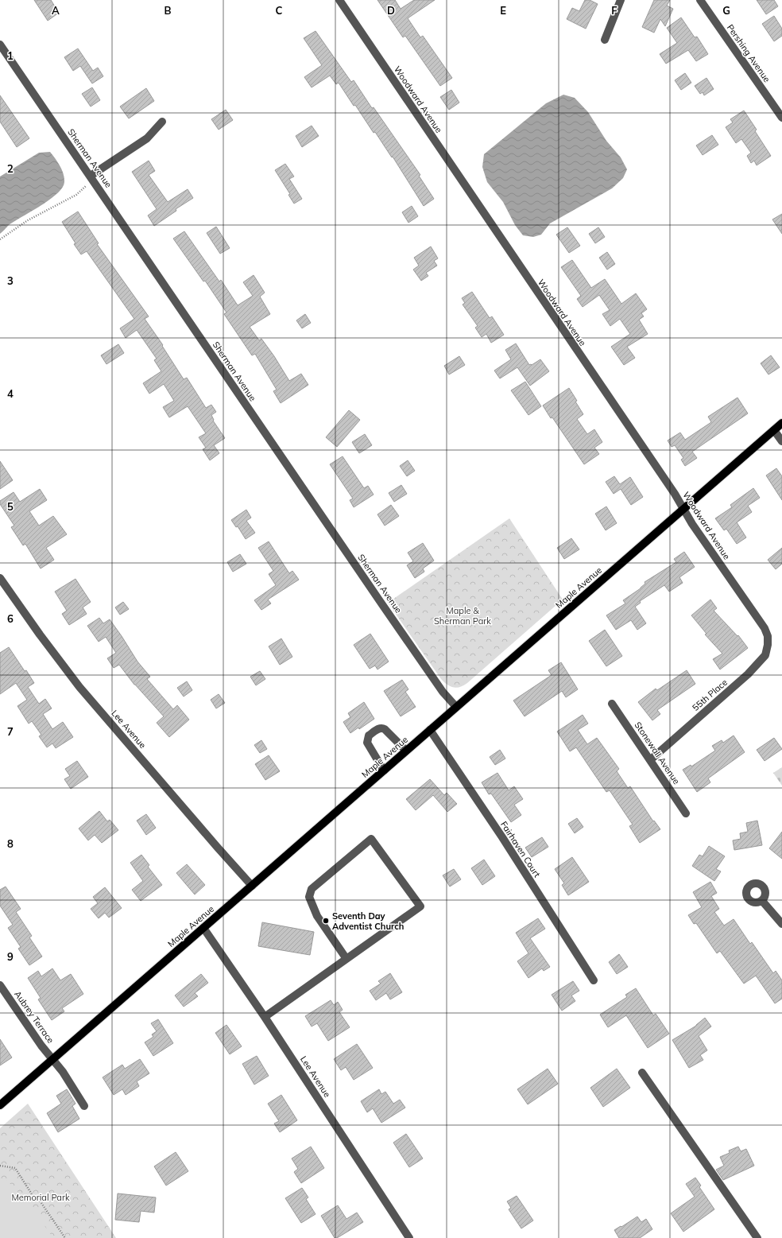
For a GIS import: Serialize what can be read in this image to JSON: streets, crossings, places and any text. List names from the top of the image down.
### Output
{
  "streets": {
    "main road": ["Maple Avenue"],
    "street": [
      "Pershing Avenue",
      "Woodward Avenue",
      "Sherman Avenue",
      "55th Place",
      "Lee Avenue",
      "Stonewall Avenue",
      "Fairhaven Court",
      "Aubrey Terrace"
    ]
  },
  "crossings": [
    ["Woodward Avenue", "Maple Avenue"],
    ["Woodward Avenue", "55th Place"],
    ["Sherman Avenue", "Maple Avenue"],
    ["Maple Avenue", "Lee Avenue"],
    ["Maple Avenue", "Fairhaven Court"],
    ["Maple Avenue", "Aubrey Terrace"],
    ["55th Place", "Stonewall Avenue"]
  ],
  "parks": ["Maple & Sherman Park", "Memorial Park"],
  "places": ["Seventh Day Adventist Church"],
  "grid": {
    "columns": [
      "A",
      "B",
      "C",
      "D",
      "E",
      "F",
      "G"
    ],
    "rows": [
      "1",
      "2",
      "3",
      "4",
      "5",
      "6",
      "7",
      "8",
      "9"
    ]
  }
}
